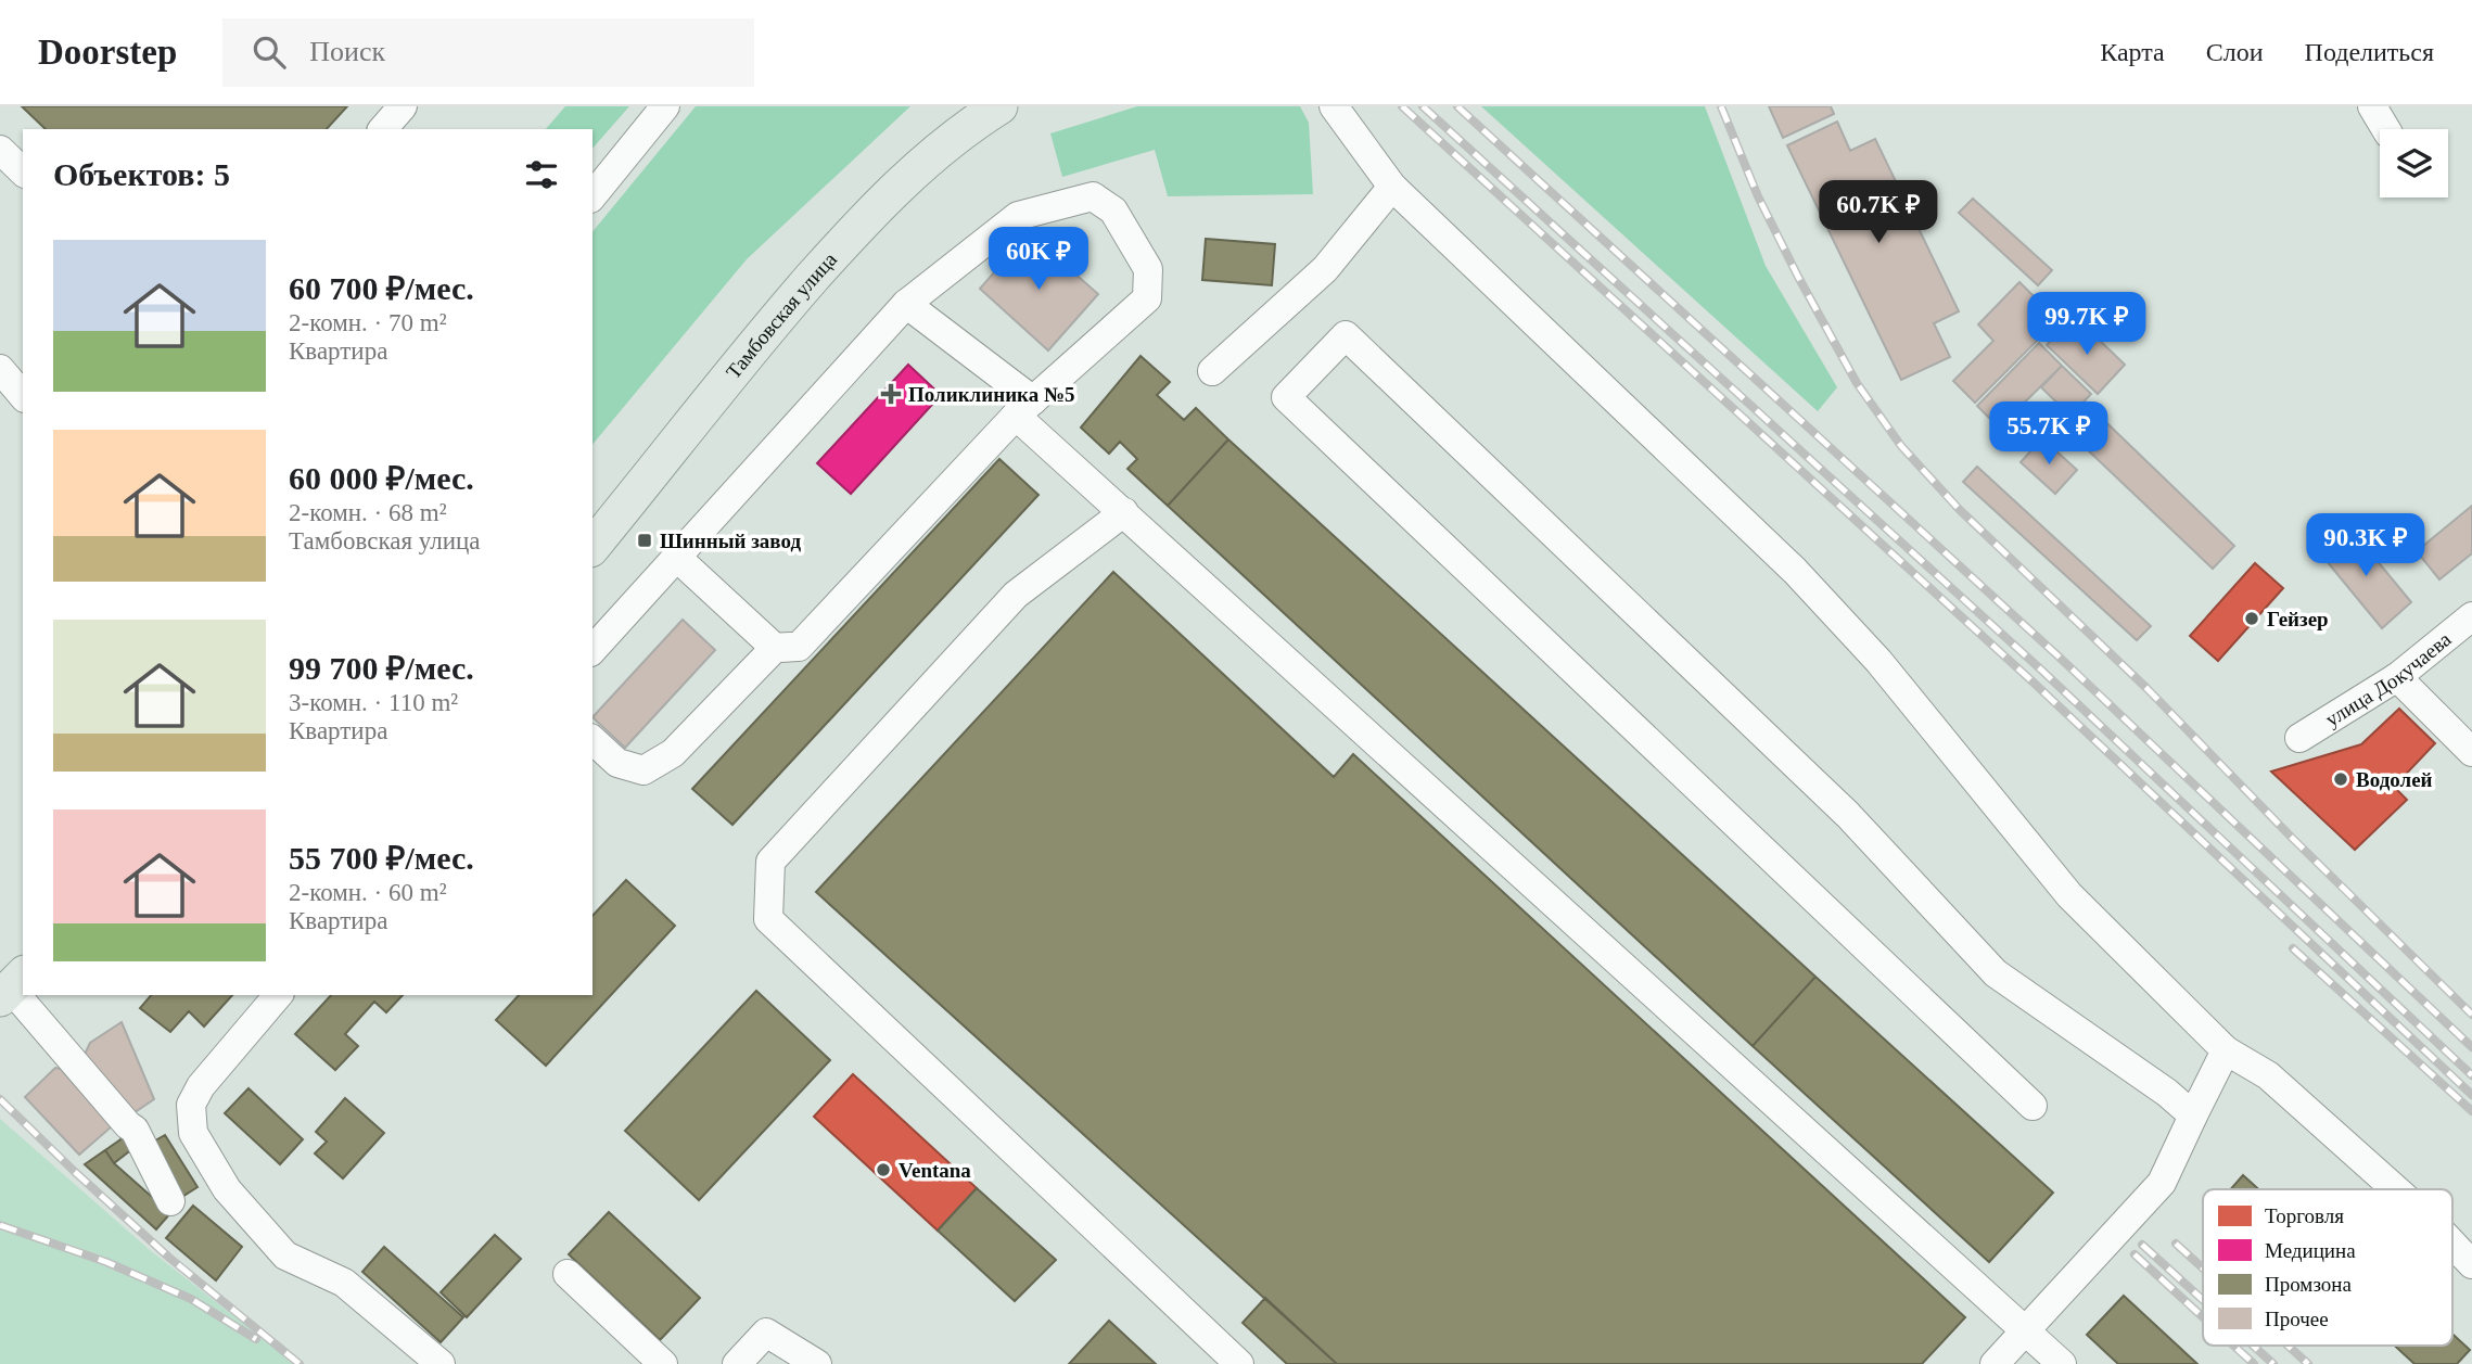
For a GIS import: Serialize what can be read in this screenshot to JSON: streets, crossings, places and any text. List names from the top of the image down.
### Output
{
  "streets": {
    "main road": ["Тамбовская улица"],
    "street": ["улица Докучаева"]
  },
  "places": {
    "health": ["Поликлиника №5"],
    "transit": ["Шинный завод"],
    "other": ["Гейзер", "Водолей", "Ventana"]
  },
  "legend": [
    "Торговля",
    "Медицина",
    "Промзона",
    "Прочее"
  ],
  "page": {
    "header": "Doorstep",
    "search": "Поиск",
    "nav": ["Карта", "Слои", "Поделиться"],
    "heading": "Объектов: 5",
    "price": [
      "60.7K ₽",
      "60K ₽",
      "99.7K ₽",
      "55.7K ₽",
      "90.3K ₽"
    ],
    "list": [
      {
        "name": "60 700 ₽/мес.",
        "note": "2-комн. · 70 m² · Квартира"
      },
      {
        "name": "60 000 ₽/мес.",
        "note": "2-комн. · 68 m² · Тамбовская улица"
      },
      {
        "name": "99 700 ₽/мес.",
        "note": "3-комн. · 110 m² · Квартира"
      },
      {
        "name": "55 700 ₽/мес.",
        "note": "2-комн. · 60 m² · Квартира"
      }
    ]
  }
}
